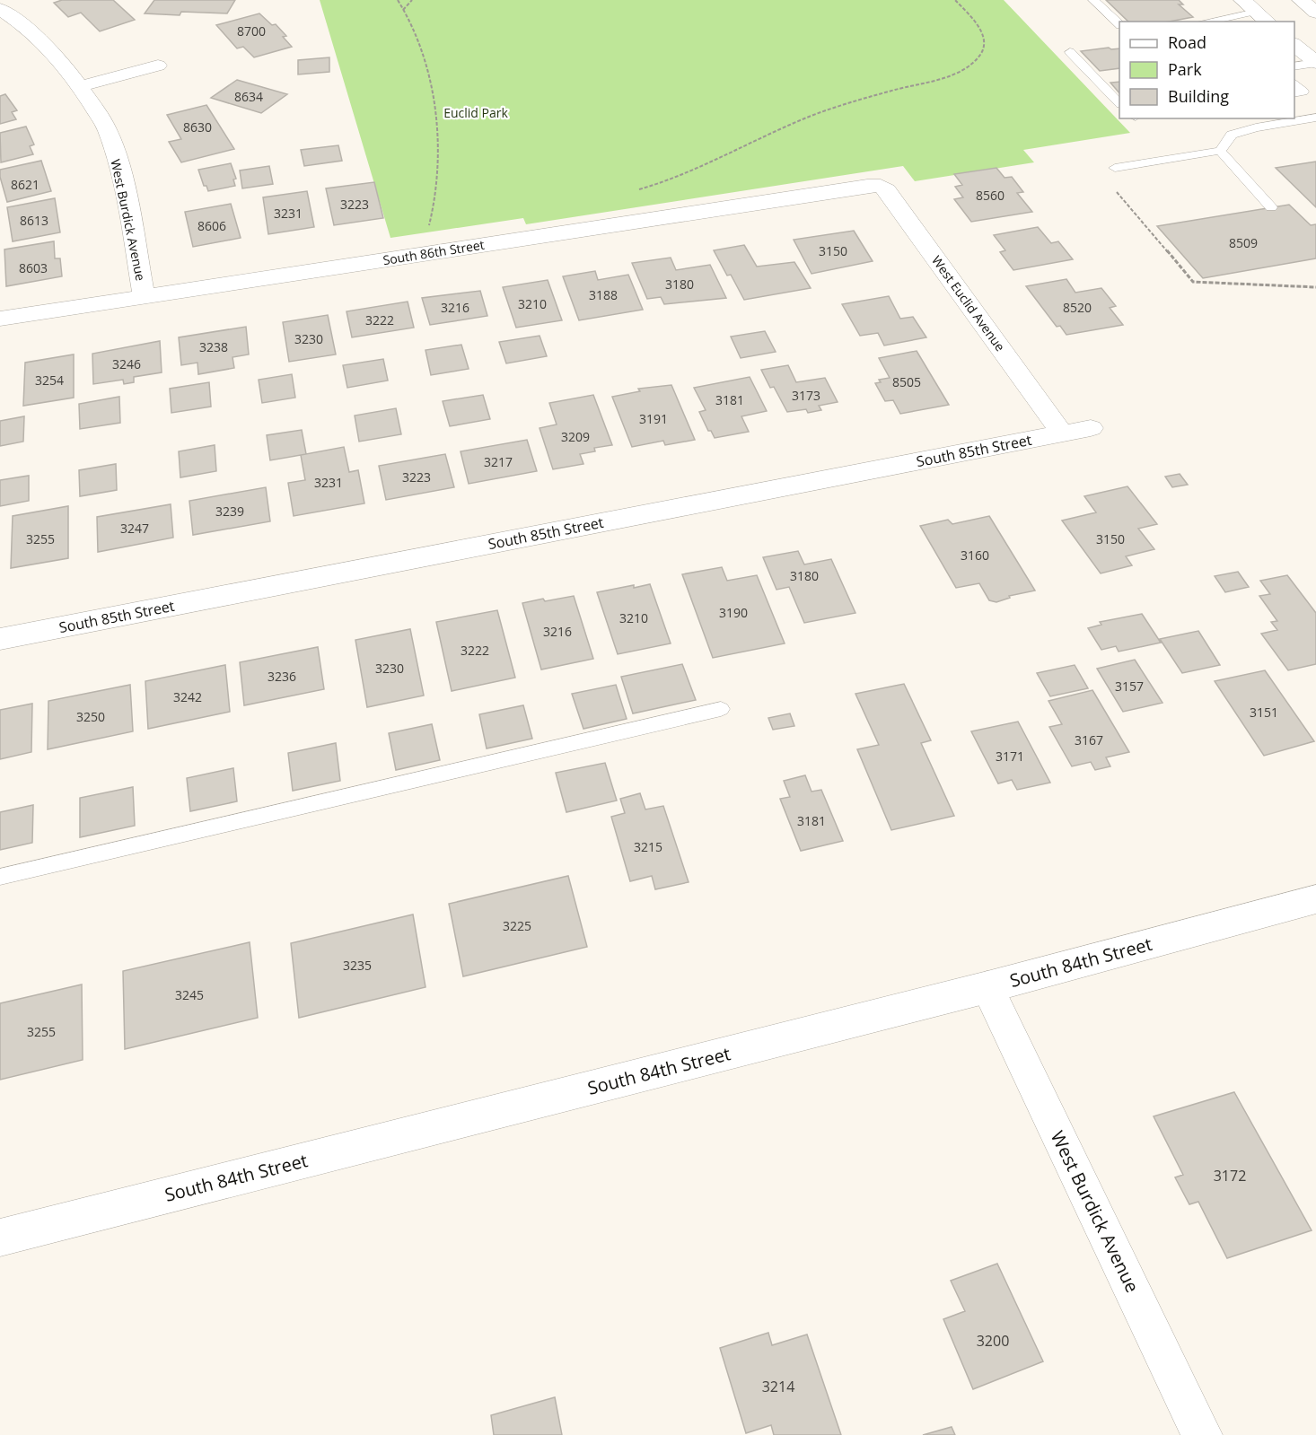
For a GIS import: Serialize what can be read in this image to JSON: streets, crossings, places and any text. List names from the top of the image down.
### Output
{
  "streets": {
    "street": [
      "West Burdick Avenue",
      "South 86th Street",
      "West Euclid Avenue",
      "South 85th Street",
      "South 84th Street"
    ]
  },
  "crossings": [
    ["West Burdick Avenue", "South 86th Street"],
    ["West Burdick Avenue", "South 84th Street"],
    ["South 86th Street", "West Euclid Avenue"],
    ["West Euclid Avenue", "South 85th Street"]
  ],
  "parks": ["Euclid Park"],
  "house_numbers": [
    "8700",
    "8634",
    "8630",
    "8621",
    "8560",
    "3223",
    "3231",
    "8613",
    "8606",
    "8509",
    "3150",
    "8603",
    "3180",
    "3188",
    "3210",
    "3216",
    "8520",
    "3222",
    "3230",
    "3238",
    "3246",
    "3254",
    "8505",
    "3173",
    "3181",
    "3191",
    "3209",
    "3217",
    "3223",
    "3231",
    "3239",
    "3247",
    "3255",
    "3150",
    "3160",
    "3180",
    "3190",
    "3210",
    "3216",
    "3222",
    "3230",
    "3236",
    "3157",
    "3242",
    "3151",
    "3250",
    "3167",
    "3171",
    "3181",
    "3215",
    "3225",
    "3235",
    "3245",
    "3255",
    "3172",
    "3200",
    "3214"
  ],
  "legend": ["Road", "Park", "Building"]
}
